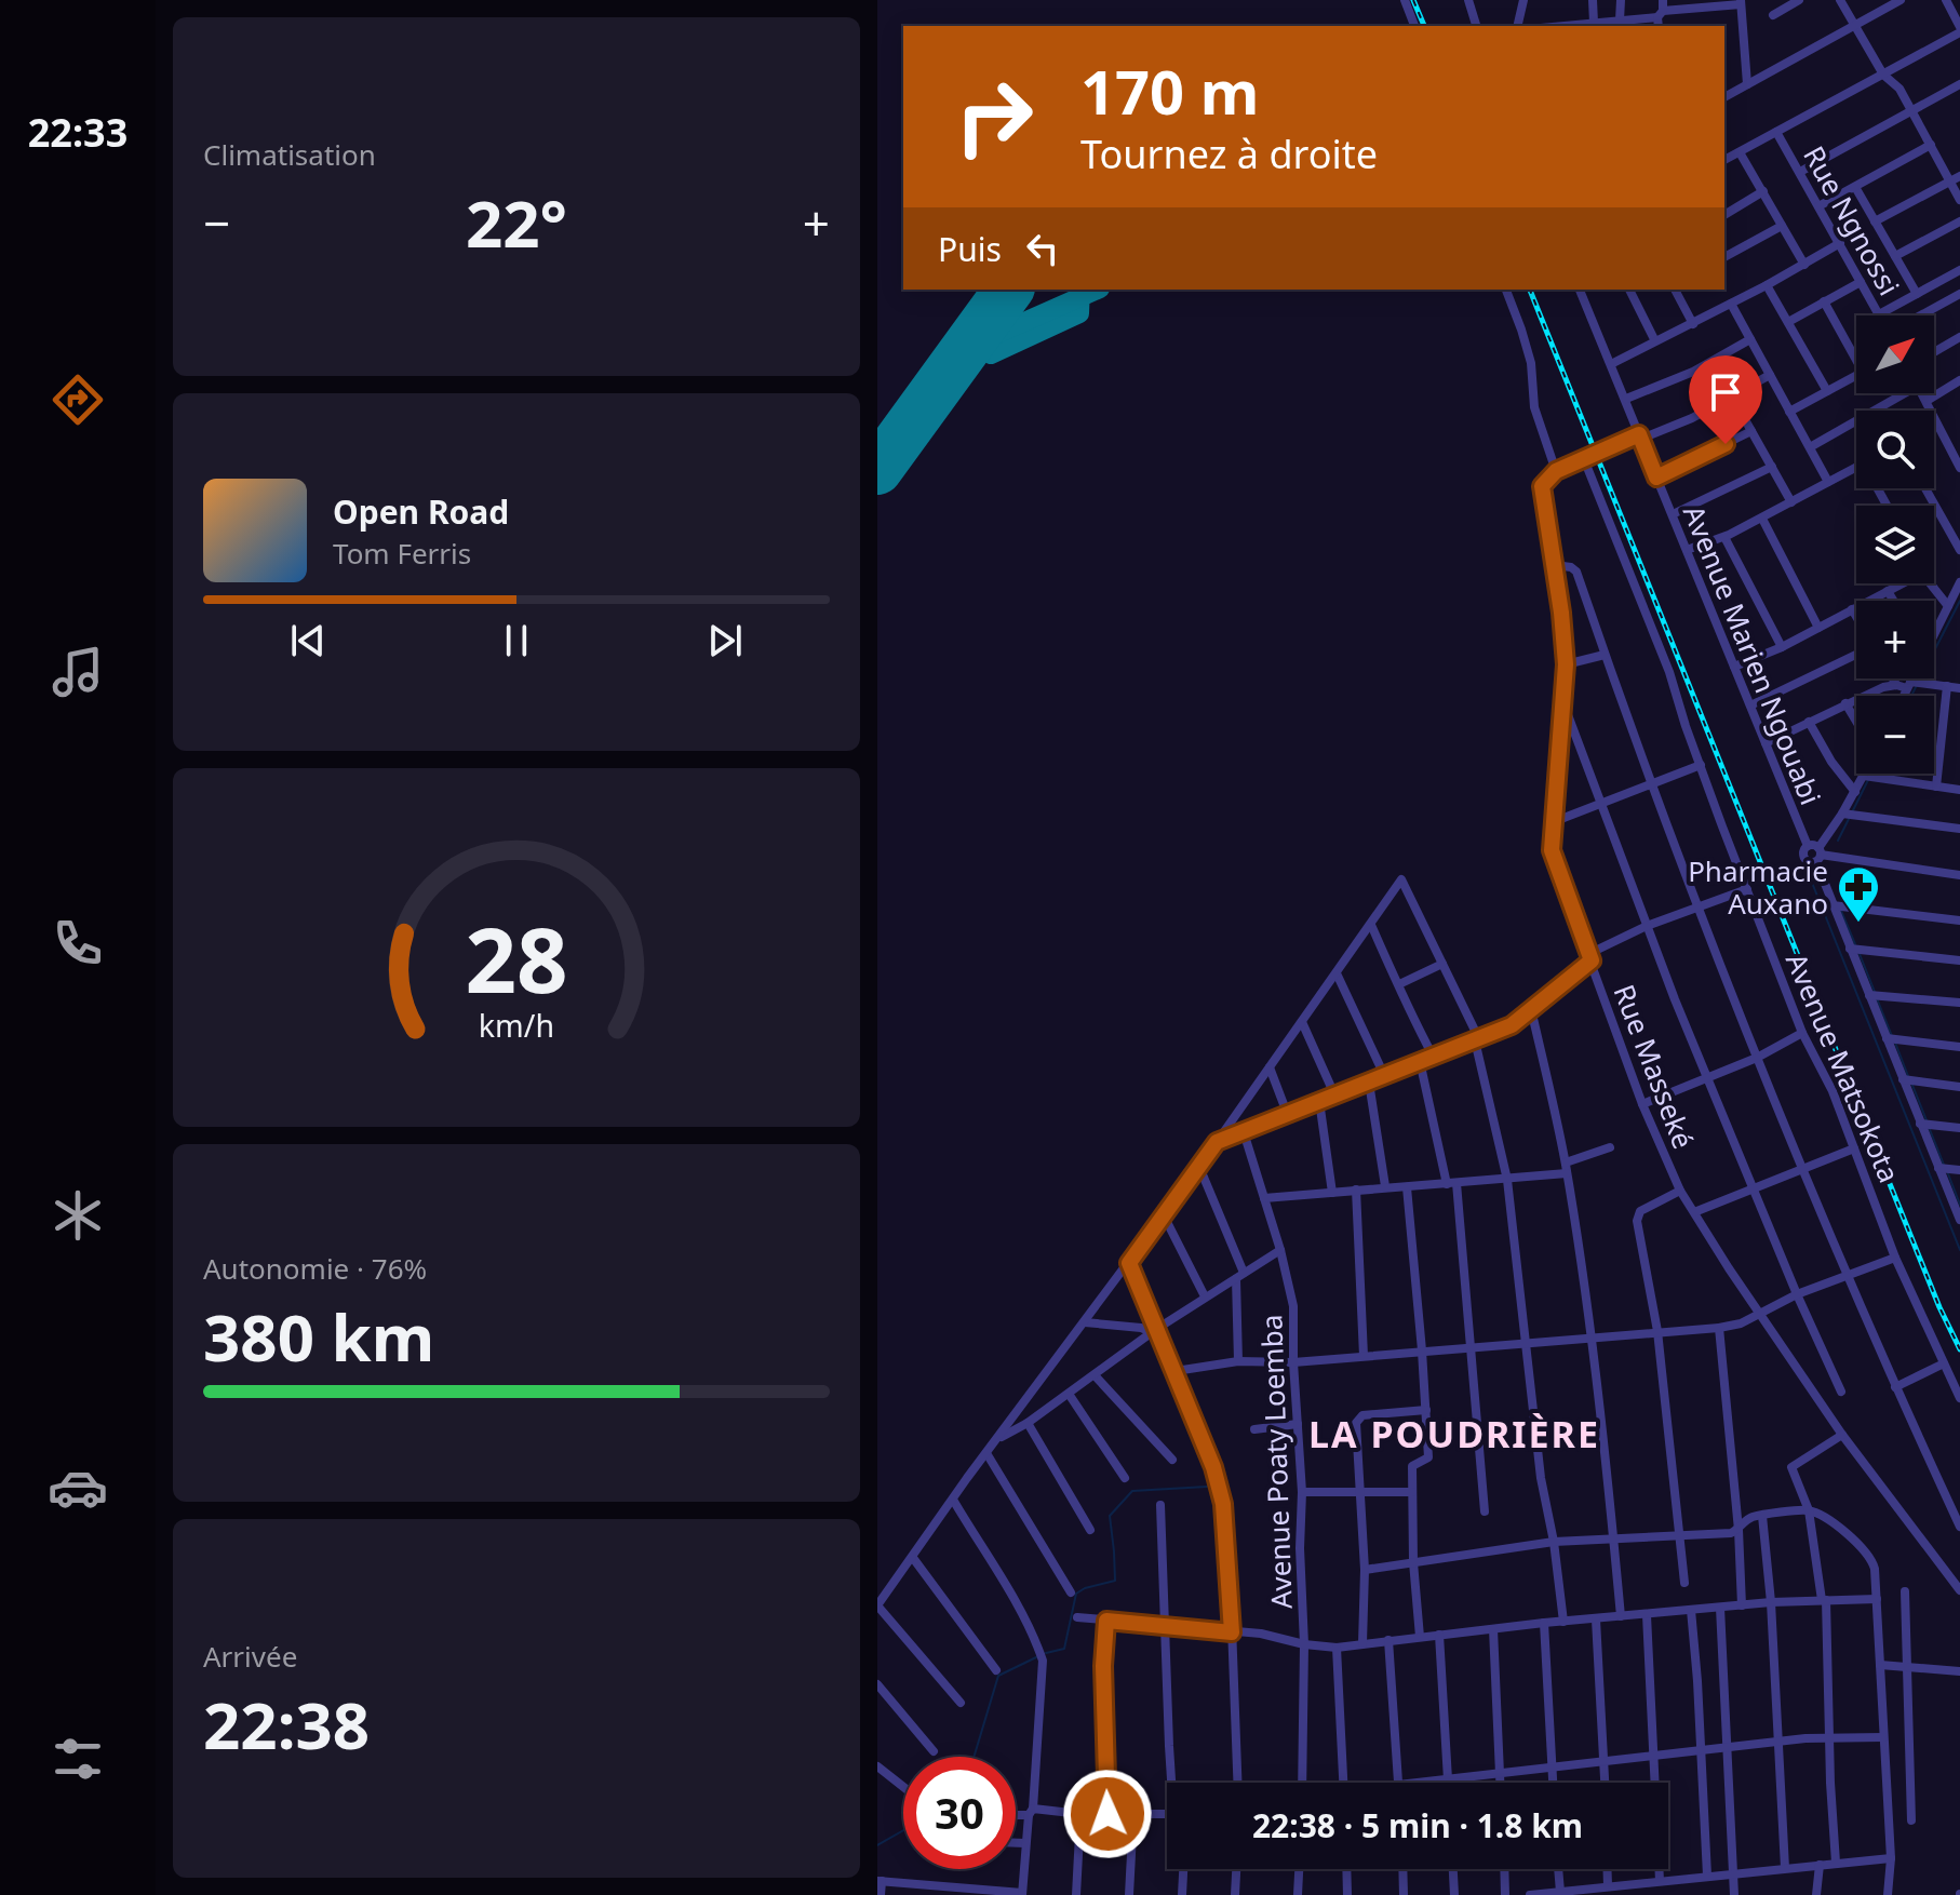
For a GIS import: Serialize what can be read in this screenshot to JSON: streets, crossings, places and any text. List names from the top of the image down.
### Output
{
  "streets": {
    "street": [
      "Rue Ngnossi",
      "Avenue Marien Ngouabi",
      "Rue Masseké",
      "Avenue Matsokota",
      "Avenue Poaty Loemba"
    ]
  },
  "districts": ["LA POUDRIÈRE"],
  "places": {
    "pharmacy": ["Pharmacie Auxano"]
  },
  "north": "top right",
  "page": {
    "tabs": "22:33",
    "tile": [
      "Climatisation",
      ["Autonomie · 76%", "380 km"],
      ["Arrivée", "22:38"]
    ],
    "turn": ["170 m", "Tournez à droite"],
    "heat": ["−", "22°", "+"],
    "then": "Puis",
    "map_buttons": ["+", "−"],
    "song": ["Open Road", "Tom Ferris"],
    "limit": "30",
    "trip": "22:38 · 5 min · 1.8 km",
    "gauge": ["28", "km/h"]
  }
}
